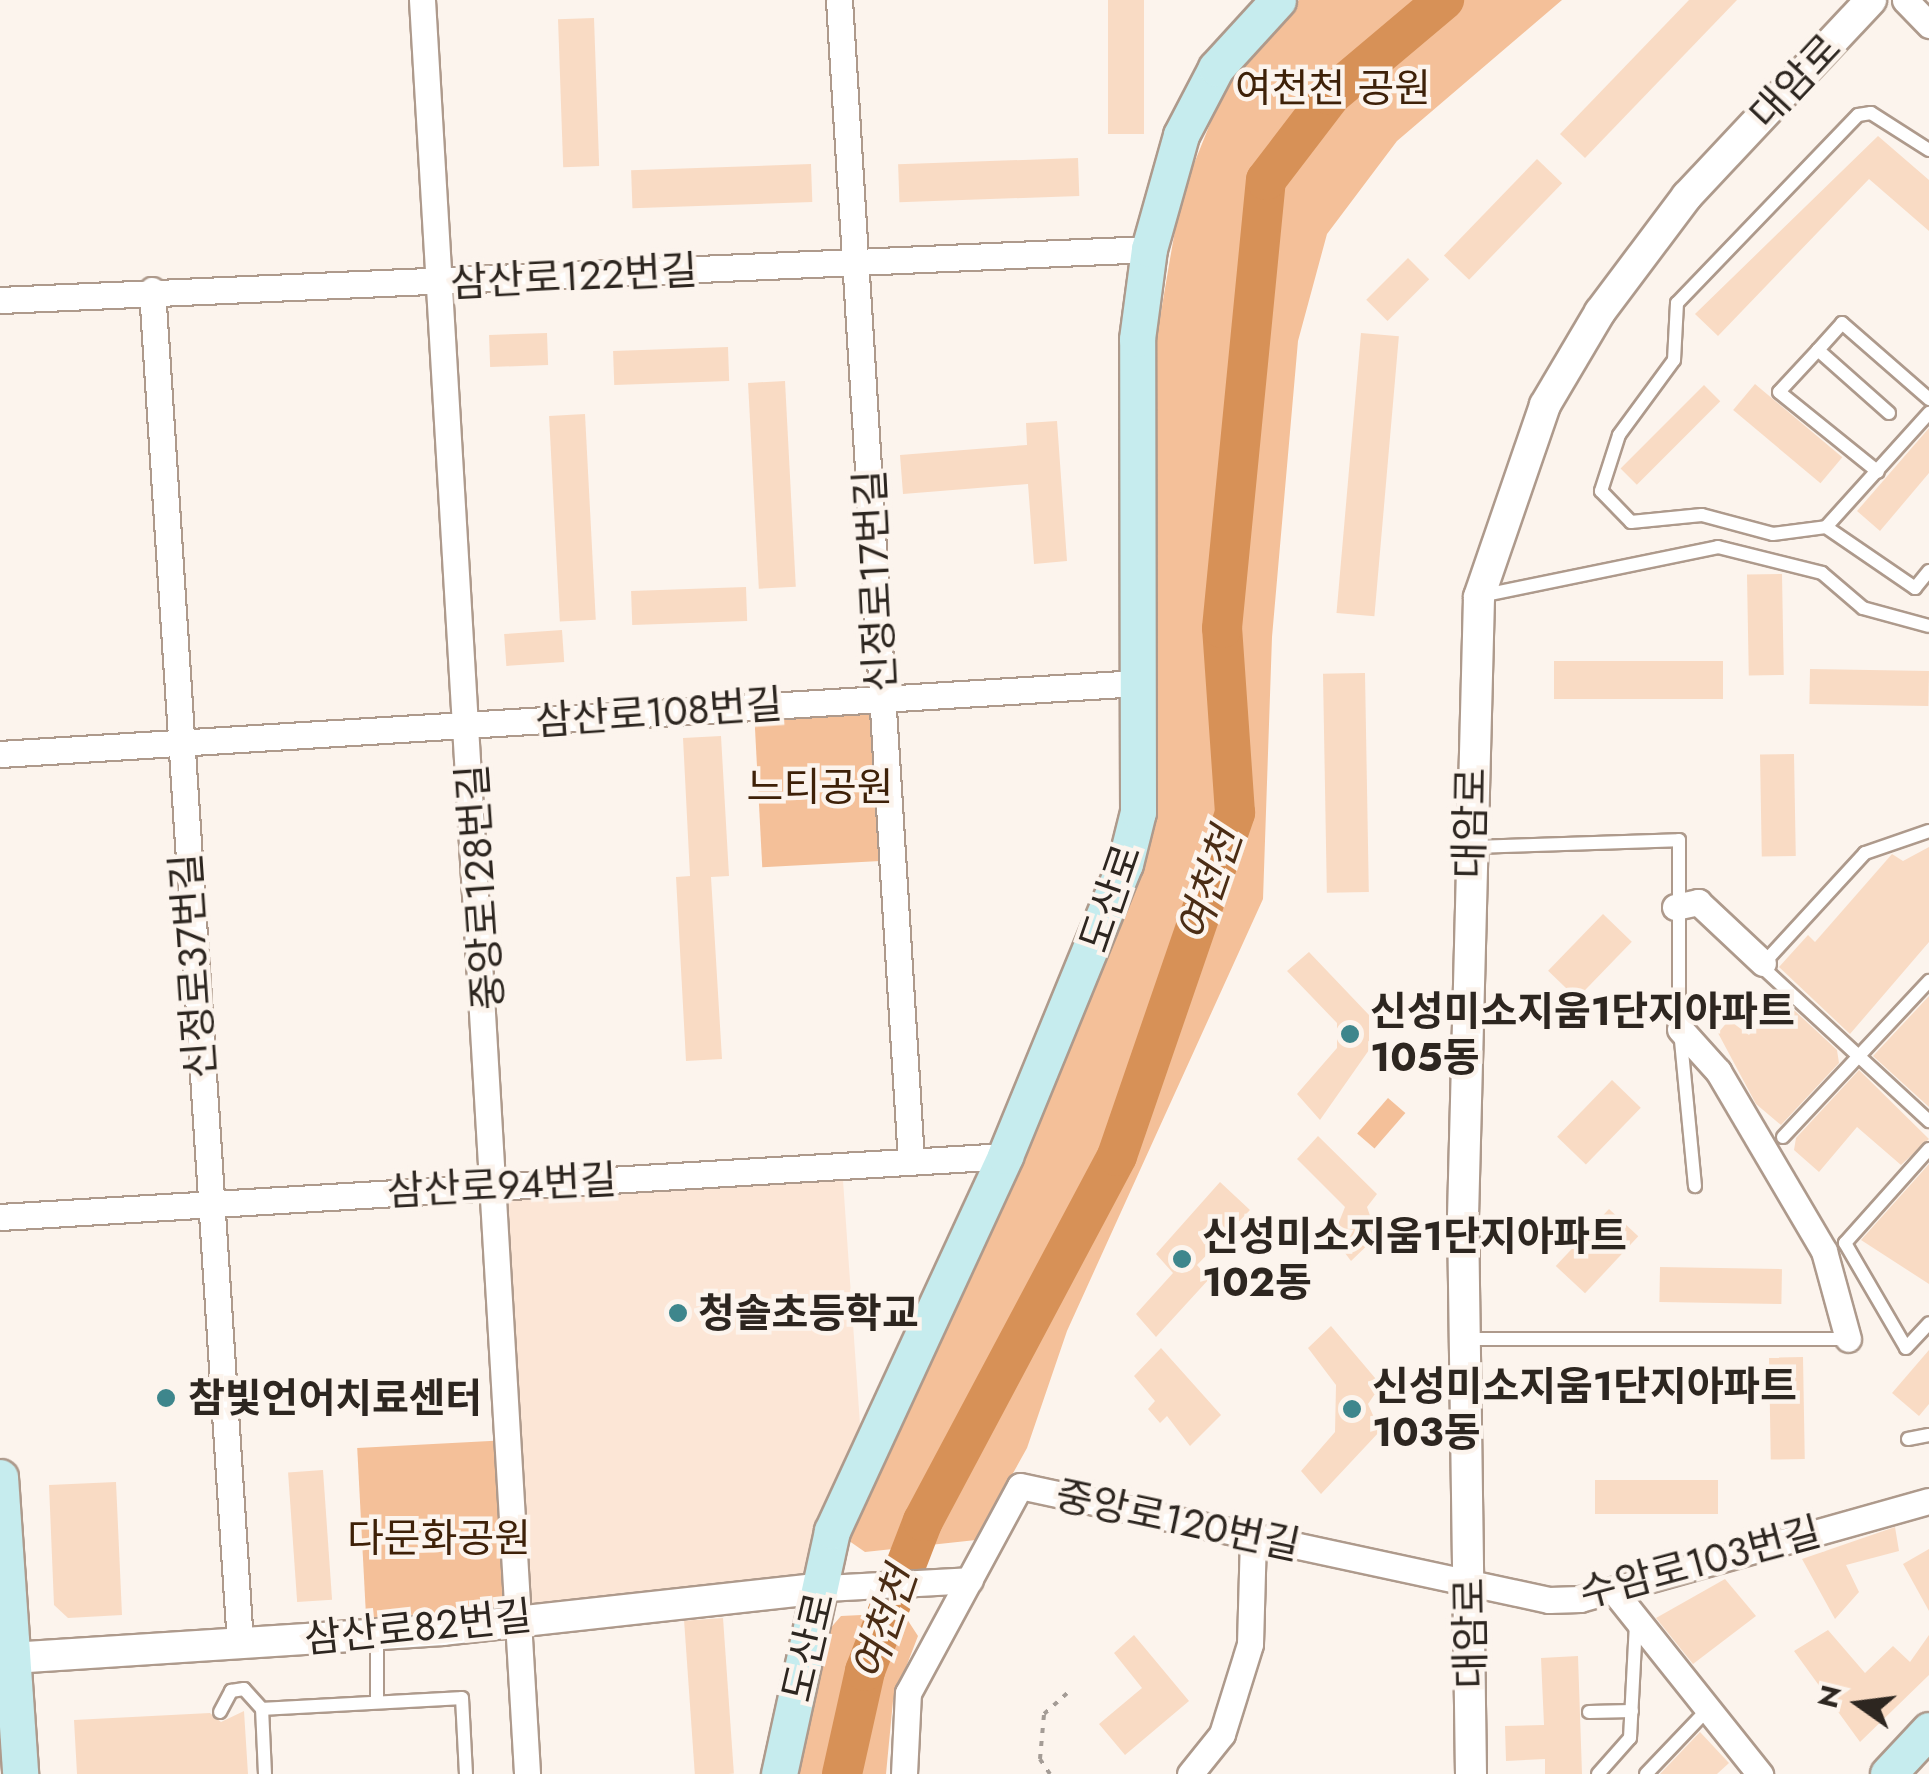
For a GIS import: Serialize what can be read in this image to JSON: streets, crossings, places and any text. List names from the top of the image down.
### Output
{
  "streets": {
    "main road": ["도산로"],
    "street": [
      "대암로",
      "삼산로122번길",
      "신정로17번길",
      "삼산로108번길",
      "중앙로128번길",
      "신정로37번길",
      "삼산로94번길",
      "중앙로120번길",
      "수암로103번길",
      "삼산로82번길"
    ]
  },
  "crossings": [
    ["대암로", "중앙로120번길"],
    ["대암로", "수암로103번길"],
    ["삼산로122번길", "신정로17번길"],
    ["삼산로122번길", "중앙로128번길"],
    ["삼산로122번길", "도산로"],
    ["삼산로122번길", "신정로37번길"],
    ["신정로17번길", "삼산로108번길"],
    ["신정로17번길", "삼산로94번길"],
    ["삼산로108번길", "중앙로128번길"],
    ["삼산로108번길", "도산로"],
    ["삼산로108번길", "신정로37번길"],
    ["중앙로128번길", "삼산로94번길"],
    ["중앙로128번길", "삼산로82번길"],
    ["도산로", "삼산로94번길"],
    ["도산로", "삼산로82번길"],
    ["신정로37번길", "삼산로94번길"],
    ["신정로37번길", "삼산로82번길"],
    ["중앙로120번길", "수암로103번길"]
  ],
  "water": ["여천천"],
  "parks": ["여천천 공원", "느티공원", "다문화공원"],
  "places": [
    "신성미소지움1단지아파트 105동",
    "신성미소지움1단지아파트 102동",
    "청솔초등학교",
    "참빛언어치료센터",
    "신성미소지움1단지아파트 103동"
  ],
  "north": "left"
}
